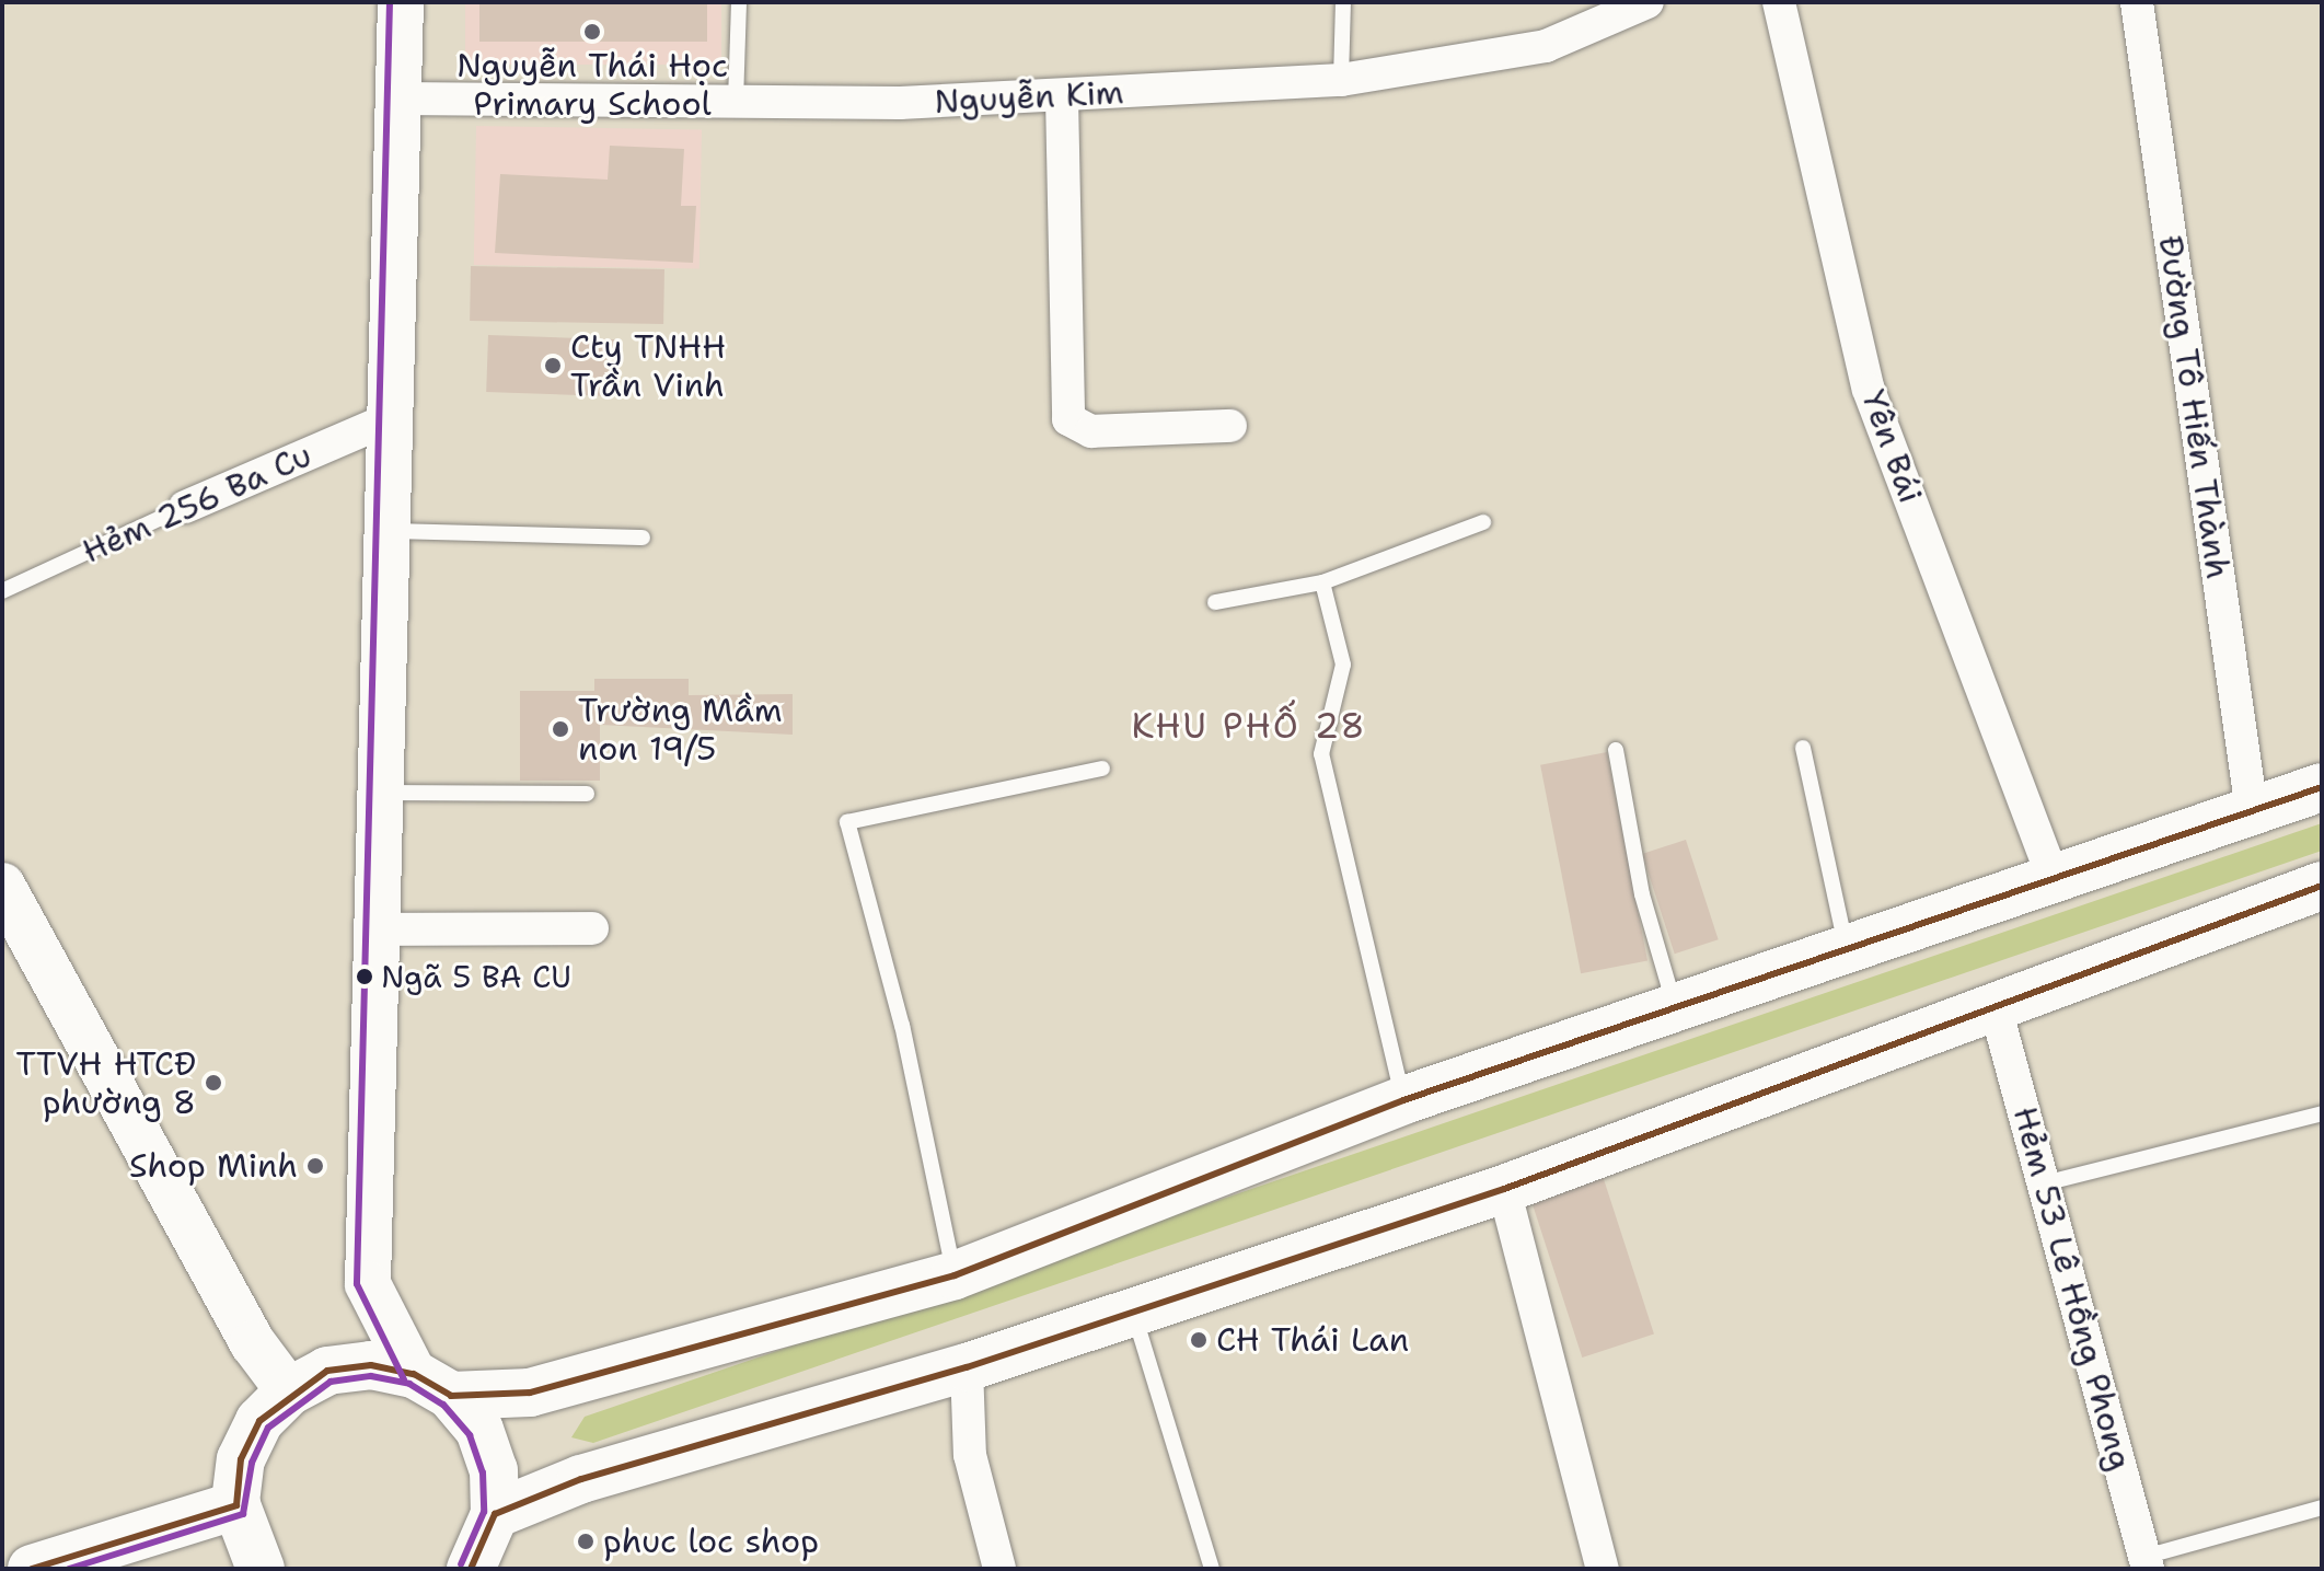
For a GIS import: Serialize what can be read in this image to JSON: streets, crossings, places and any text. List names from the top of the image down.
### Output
{
  "streets": {
    "street": [
      "Nguyễn Kim",
      "Đường Tô Hiến Thành",
      "Yên Bái",
      "Hẻm 256 Ba Cu",
      "Hẻm 53 Lê Hồng Phong"
    ]
  },
  "districts": ["KHU PHỐ 28"],
  "places": [
    "Nguyễn Thái Học Primary School",
    "Cty TNHH Trần Vinh",
    "Trường Mầm non 19/5",
    "Ngã 5 BA CU",
    "TTVH HTCĐ phường 8",
    "Shop Minh",
    "CH Thái Lan",
    "phuc loc shop"
  ]
}
